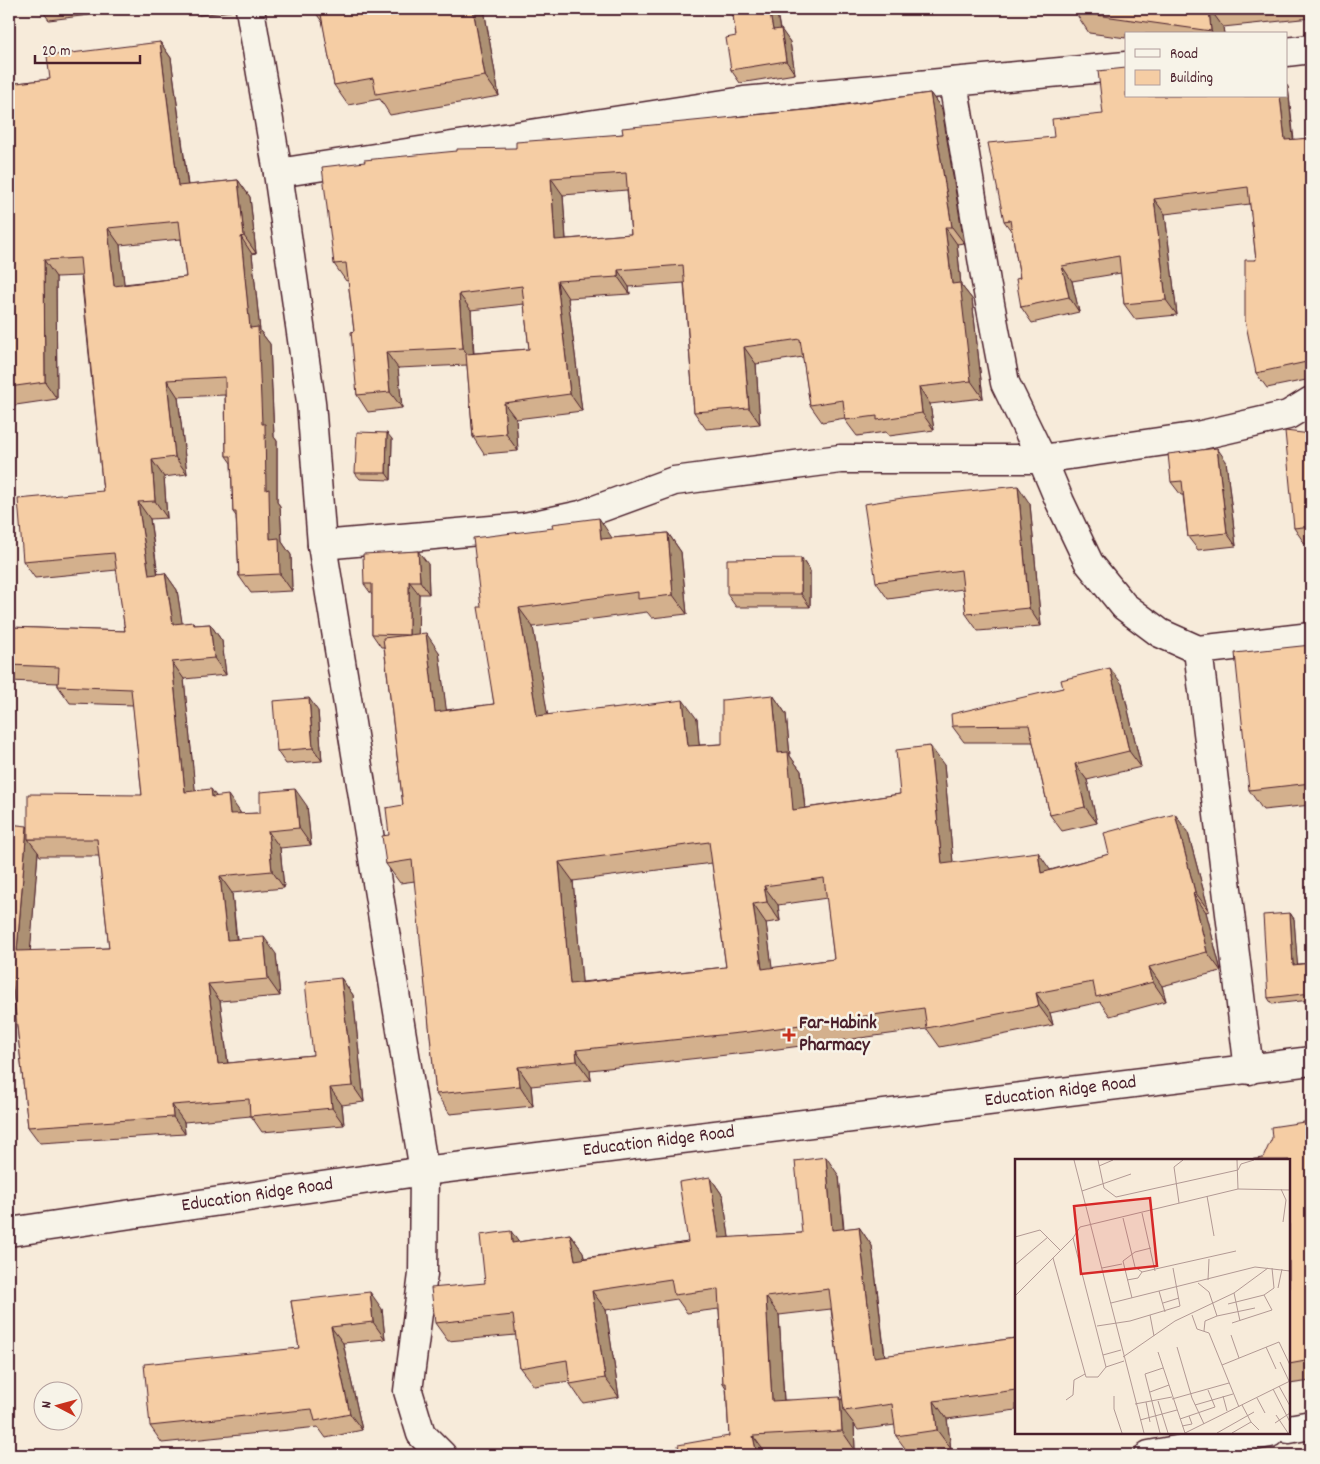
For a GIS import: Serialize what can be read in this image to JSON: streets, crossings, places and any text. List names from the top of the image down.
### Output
{
  "streets": {
    "street": ["Education Ridge Road"]
  },
  "places": {
    "health": ["Far-Habink Pharmacy"]
  },
  "legend": ["Road", "Building"],
  "scale_bar": "20 m",
  "north": "left"
}
